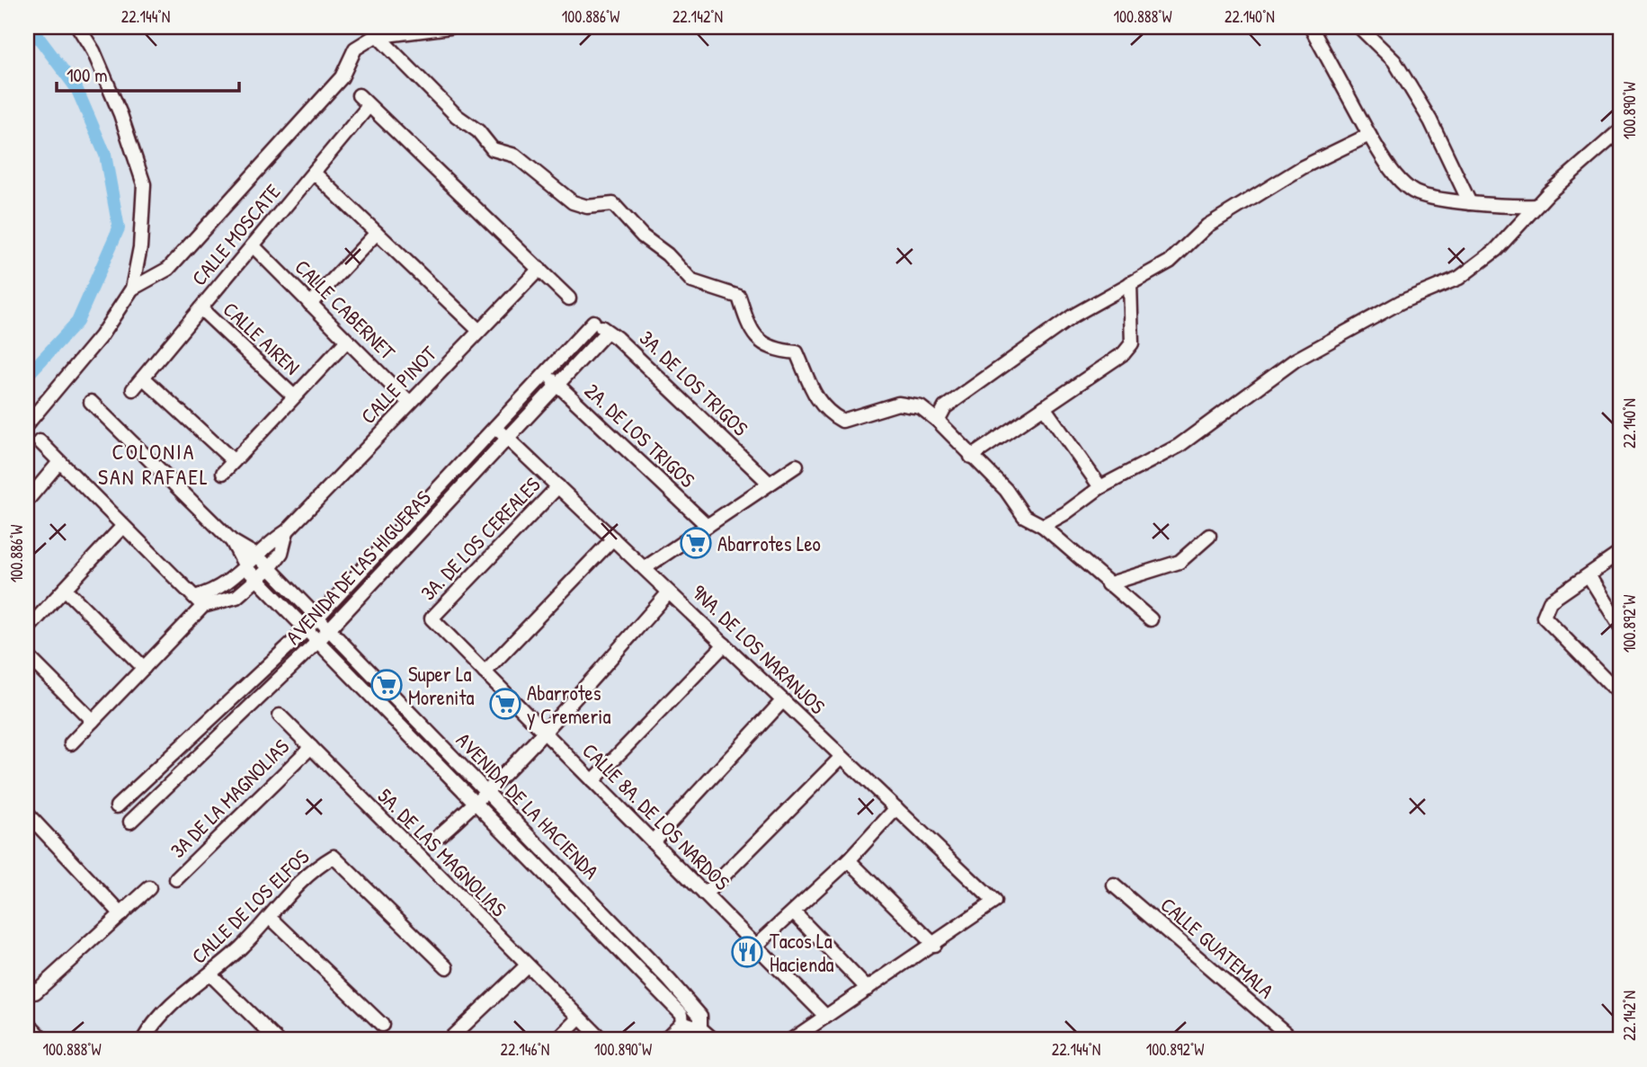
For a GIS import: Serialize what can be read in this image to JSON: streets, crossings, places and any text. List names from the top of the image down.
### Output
{
  "streets": {
    "street": [
      "CALLE MOSCATE",
      "CALLE CABERNET",
      "CALLE AIREN",
      "3A. DE LOS TRIGOS",
      "CALLE PINOT",
      "2A. DE LOS TRIGOS",
      "3A. DE LOS CEREALES",
      "AVENIDA DE LAS HIGUERAS",
      "9NA. DE LOS NARANJOS",
      "3A DE LA MAGNOLIAS",
      "AVENIDA DE LA HACIENDA",
      "CALLE 8A. DE LOS NARDOS",
      "5A. DE LAS MAGNOLIAS",
      "CALLE DE LOS ELFOS",
      "CALLE GUATEMALA"
    ]
  },
  "crossings": [
    ["CALLE MOSCATE", "CALLE CABERNET"],
    ["CALLE MOSCATE", "CALLE AIREN"],
    ["CALLE CABERNET", "CALLE PINOT"],
    ["3A. DE LOS TRIGOS", "AVENIDA DE LAS HIGUERAS"],
    ["CALLE PINOT", "AVENIDA DE LA HACIENDA"],
    ["2A. DE LOS TRIGOS", "AVENIDA DE LAS HIGUERAS"],
    ["3A. DE LOS CEREALES", "9NA. DE LOS NARANJOS"],
    ["3A. DE LOS CEREALES", "CALLE 8A. DE LOS NARDOS"],
    ["AVENIDA DE LAS HIGUERAS", "9NA. DE LOS NARANJOS"],
    ["AVENIDA DE LAS HIGUERAS", "AVENIDA DE LA HACIENDA"],
    ["3A DE LA MAGNOLIAS", "5A. DE LAS MAGNOLIAS"]
  ],
  "districts": ["COLONIA SAN RAFAEL"],
  "places": {
    "supermarket": ["Abarrotes Leo", "Super La Morenita", "Abarrotes y Cremeria"],
    "restaurant": ["Tacos La Hacienda"]
  },
  "scale_bar": "100 m",
  "coordinates": [
    "22.144°N",
    "100.886°W",
    "22.142°N",
    "100.888°W",
    "22.140°N",
    "100.890°W",
    "100.892°W",
    "22.146°N"
  ]
}
